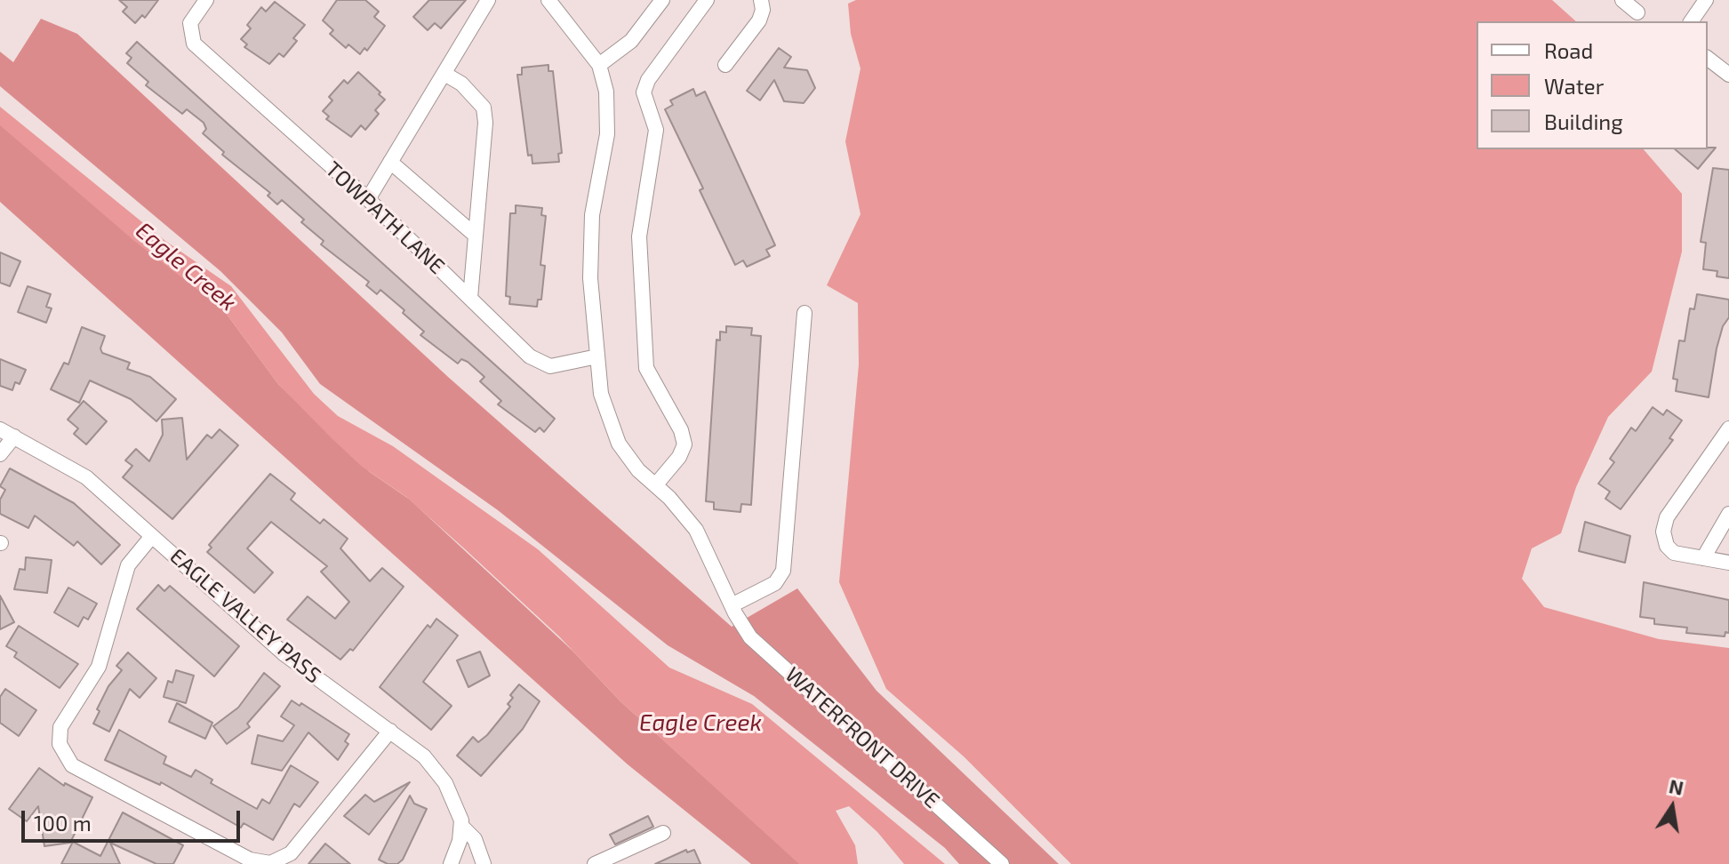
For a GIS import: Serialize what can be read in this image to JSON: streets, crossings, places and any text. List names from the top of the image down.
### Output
{
  "streets": {
    "street": ["TOWPATH LANE", "EAGLE VALLEY PASS", "WATERFRONT DRIVE"]
  },
  "crossings": [
    ["TOWPATH LANE", "WATERFRONT DRIVE"]
  ],
  "water": ["Eagle Creek"],
  "legend": ["Road", "Water", "Building"],
  "scale_bar": "100 m",
  "north": "top"
}
